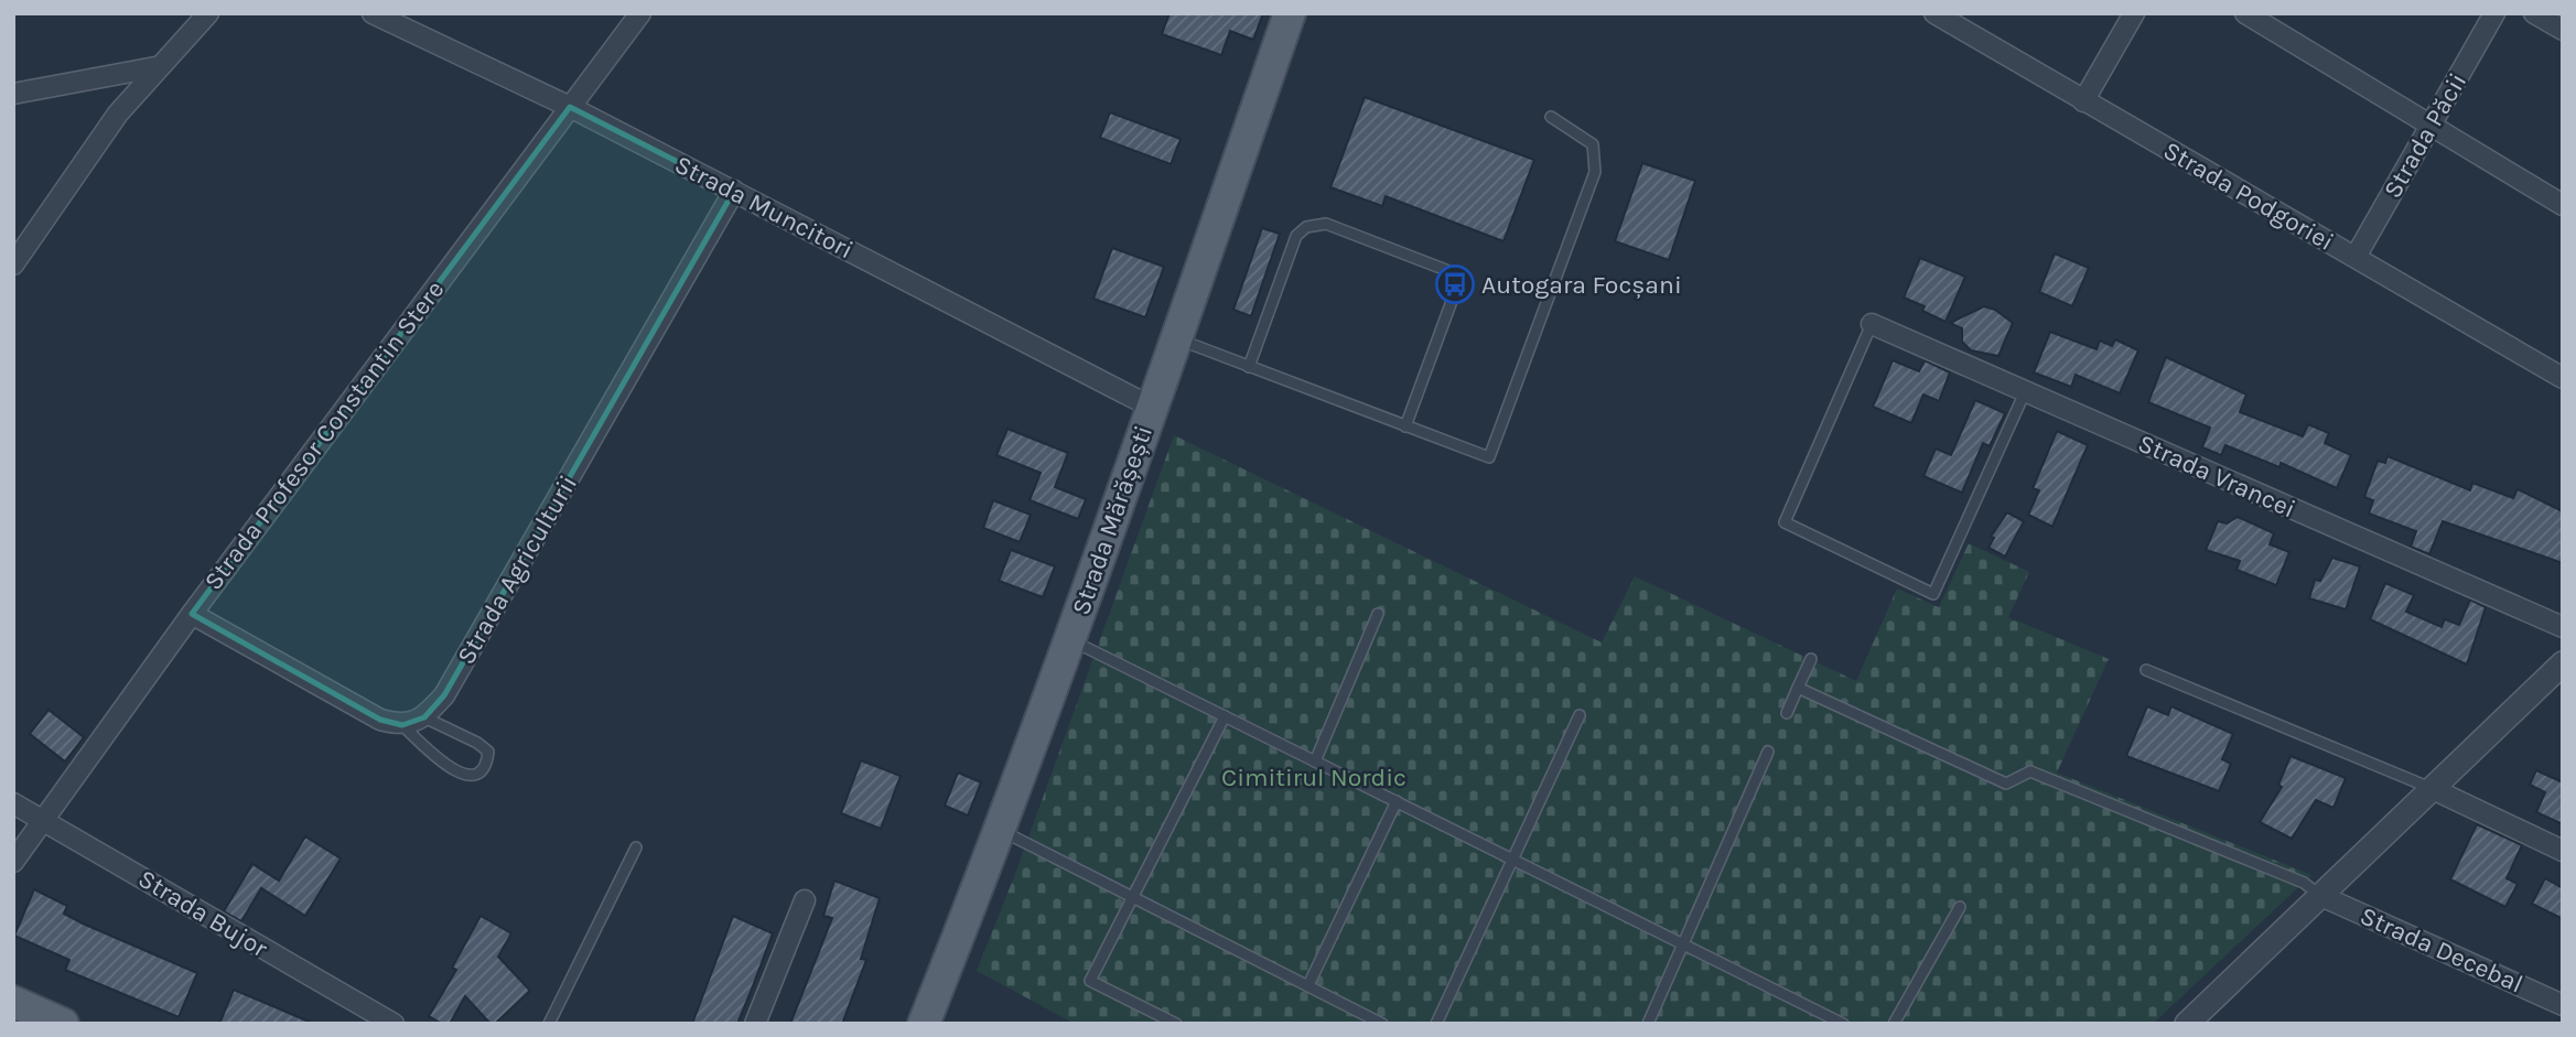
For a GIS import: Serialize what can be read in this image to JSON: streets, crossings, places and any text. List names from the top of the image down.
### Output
{
  "streets": {
    "main road": ["Strada Mărășești"],
    "street": [
      "Strada Păcii",
      "Strada Podgoriei",
      "Strada Muncitori",
      "Strada Profesor Constantin Stere",
      "Strada Vrancei",
      "Strada Agriculturii",
      "Strada Bujor",
      "Strada Decebal"
    ]
  },
  "crossings": [
    ["Strada Păcii", "Strada Podgoriei"],
    ["Strada Muncitori", "Strada Profesor Constantin Stere"],
    ["Strada Muncitori", "Strada Mărășești"],
    ["Strada Muncitori", "Strada Agriculturii"],
    ["Strada Profesor Constantin Stere", "Strada Bujor"]
  ],
  "parks": ["Cimitirul Nordic"],
  "places": {
    "bus stop": ["Autogara Focșani"]
  }
}
